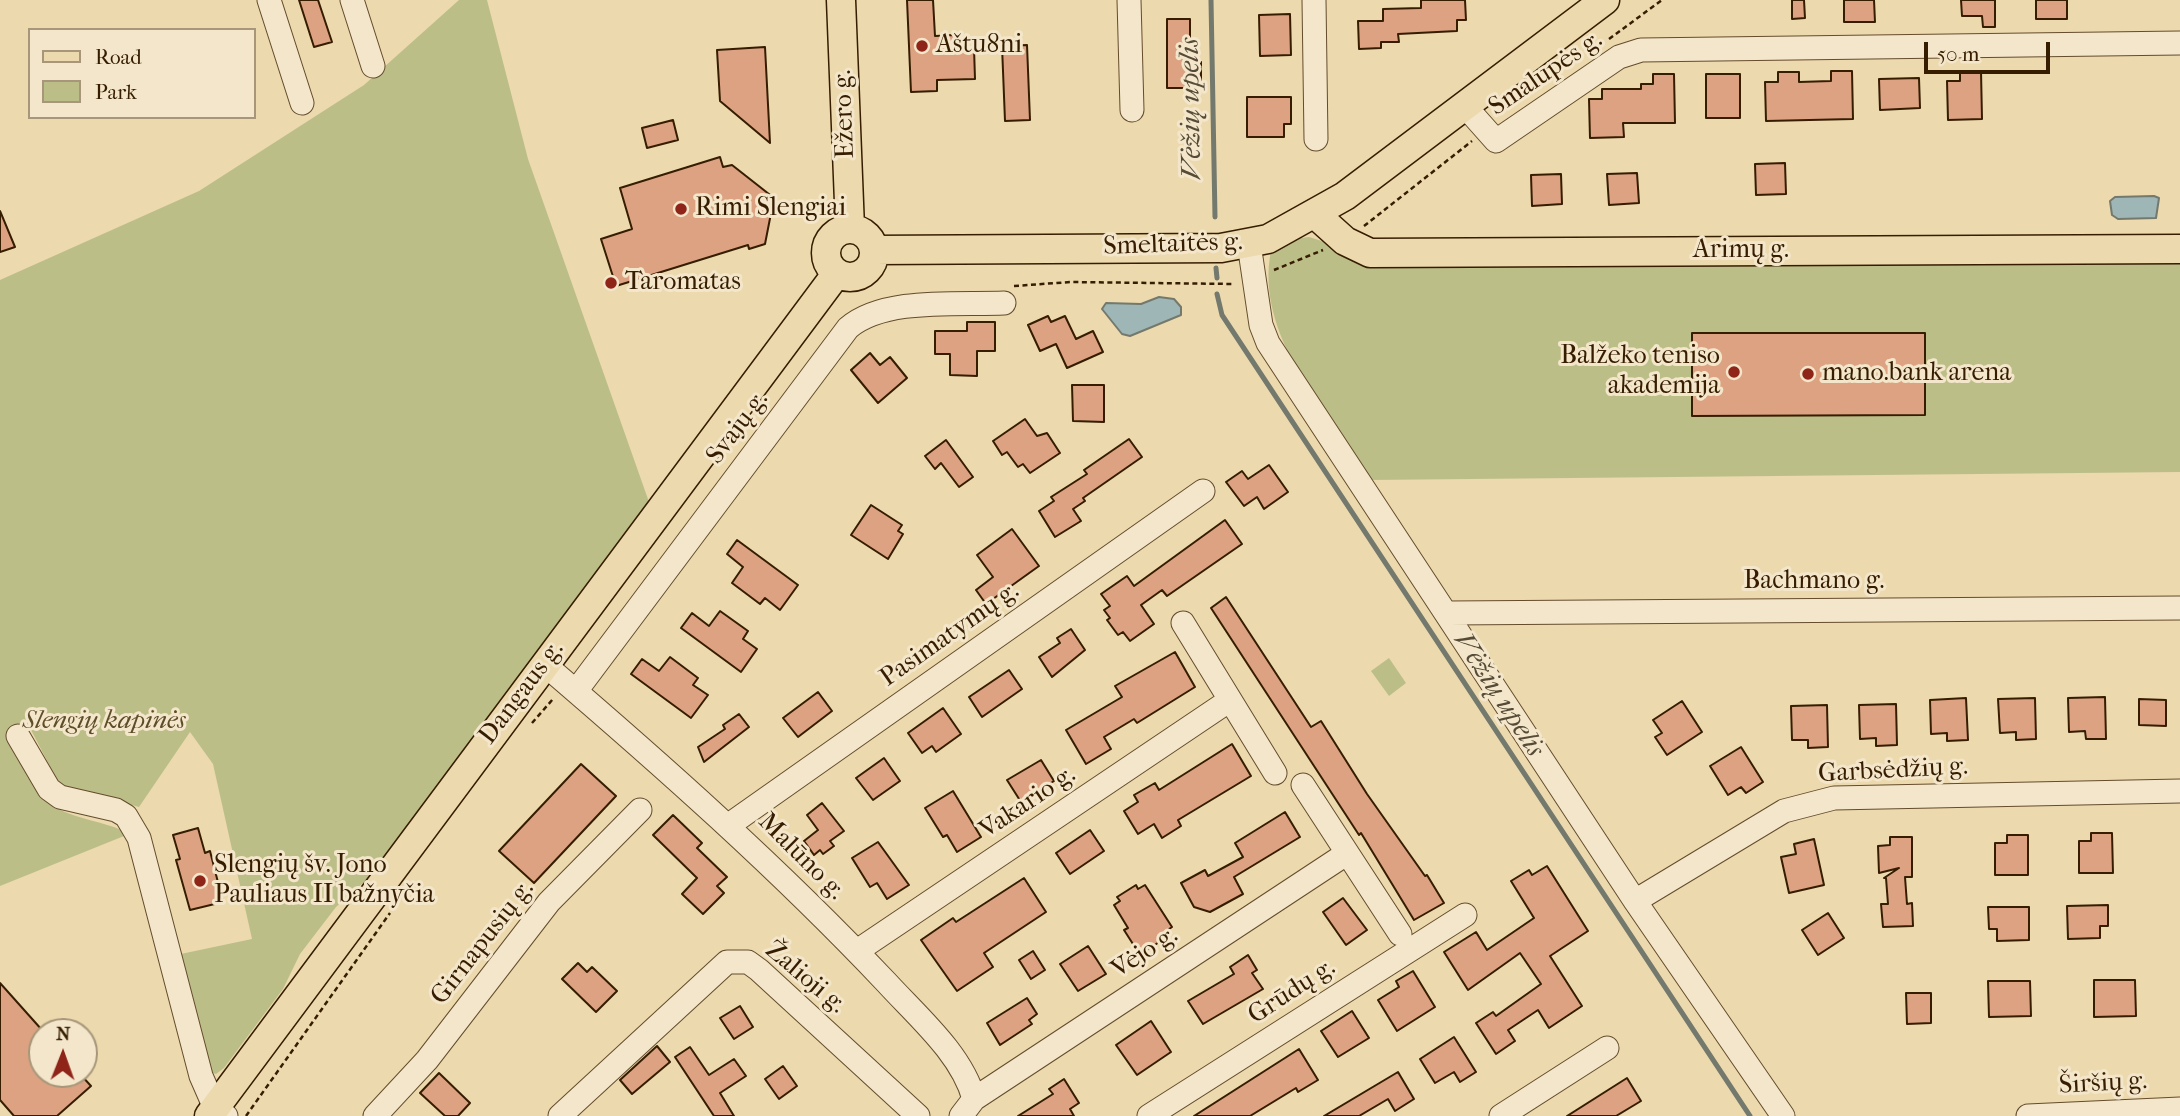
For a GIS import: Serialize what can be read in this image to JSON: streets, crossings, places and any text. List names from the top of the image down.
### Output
{
  "streets": {
    "main road": [
      "Ežero g.",
      "Smeltaitės g.",
      "Arimų g.",
      "Dangaus g."
    ],
    "street": [
      "Smalupės g.",
      "Svajų g.",
      "Bachmano g.",
      "Pasimatymų g.",
      "Garbsėdžių g.",
      "Vakario g.",
      "Malūno g.",
      "Girnapusių g.",
      "Vėjo g.",
      "Žalioji g.",
      "Grūdų g.",
      "Širšių g."
    ]
  },
  "crossings": [
    ["Smalupės g.", "Smeltaitės g."],
    ["Ežero g.", "Smeltaitės g."],
    ["Ežero g.", "Dangaus g."],
    ["Smeltaitės g.", "Arimų g."],
    ["Smeltaitės g.", "Dangaus g."],
    ["Svajų g.", "Malūno g."],
    ["Pasimatymų g.", "Malūno g."],
    ["Dangaus g.", "Malūno g."],
    ["Vakario g.", "Malūno g."],
    ["Malūno g.", "Vėjo g."]
  ],
  "water": ["Vėžių upelis"],
  "parks": ["Slengių kapinės"],
  "places": [
    "Aštu8ni",
    "Rimi Slengiai",
    "Taromatas",
    "Balžeko teniso akademija",
    "mano.bank arena",
    "Slengių šv. Jono Pauliaus II bažnyčia"
  ],
  "legend": ["Road", "Park"],
  "scale_bar": "50 m",
  "north": "top"
}
